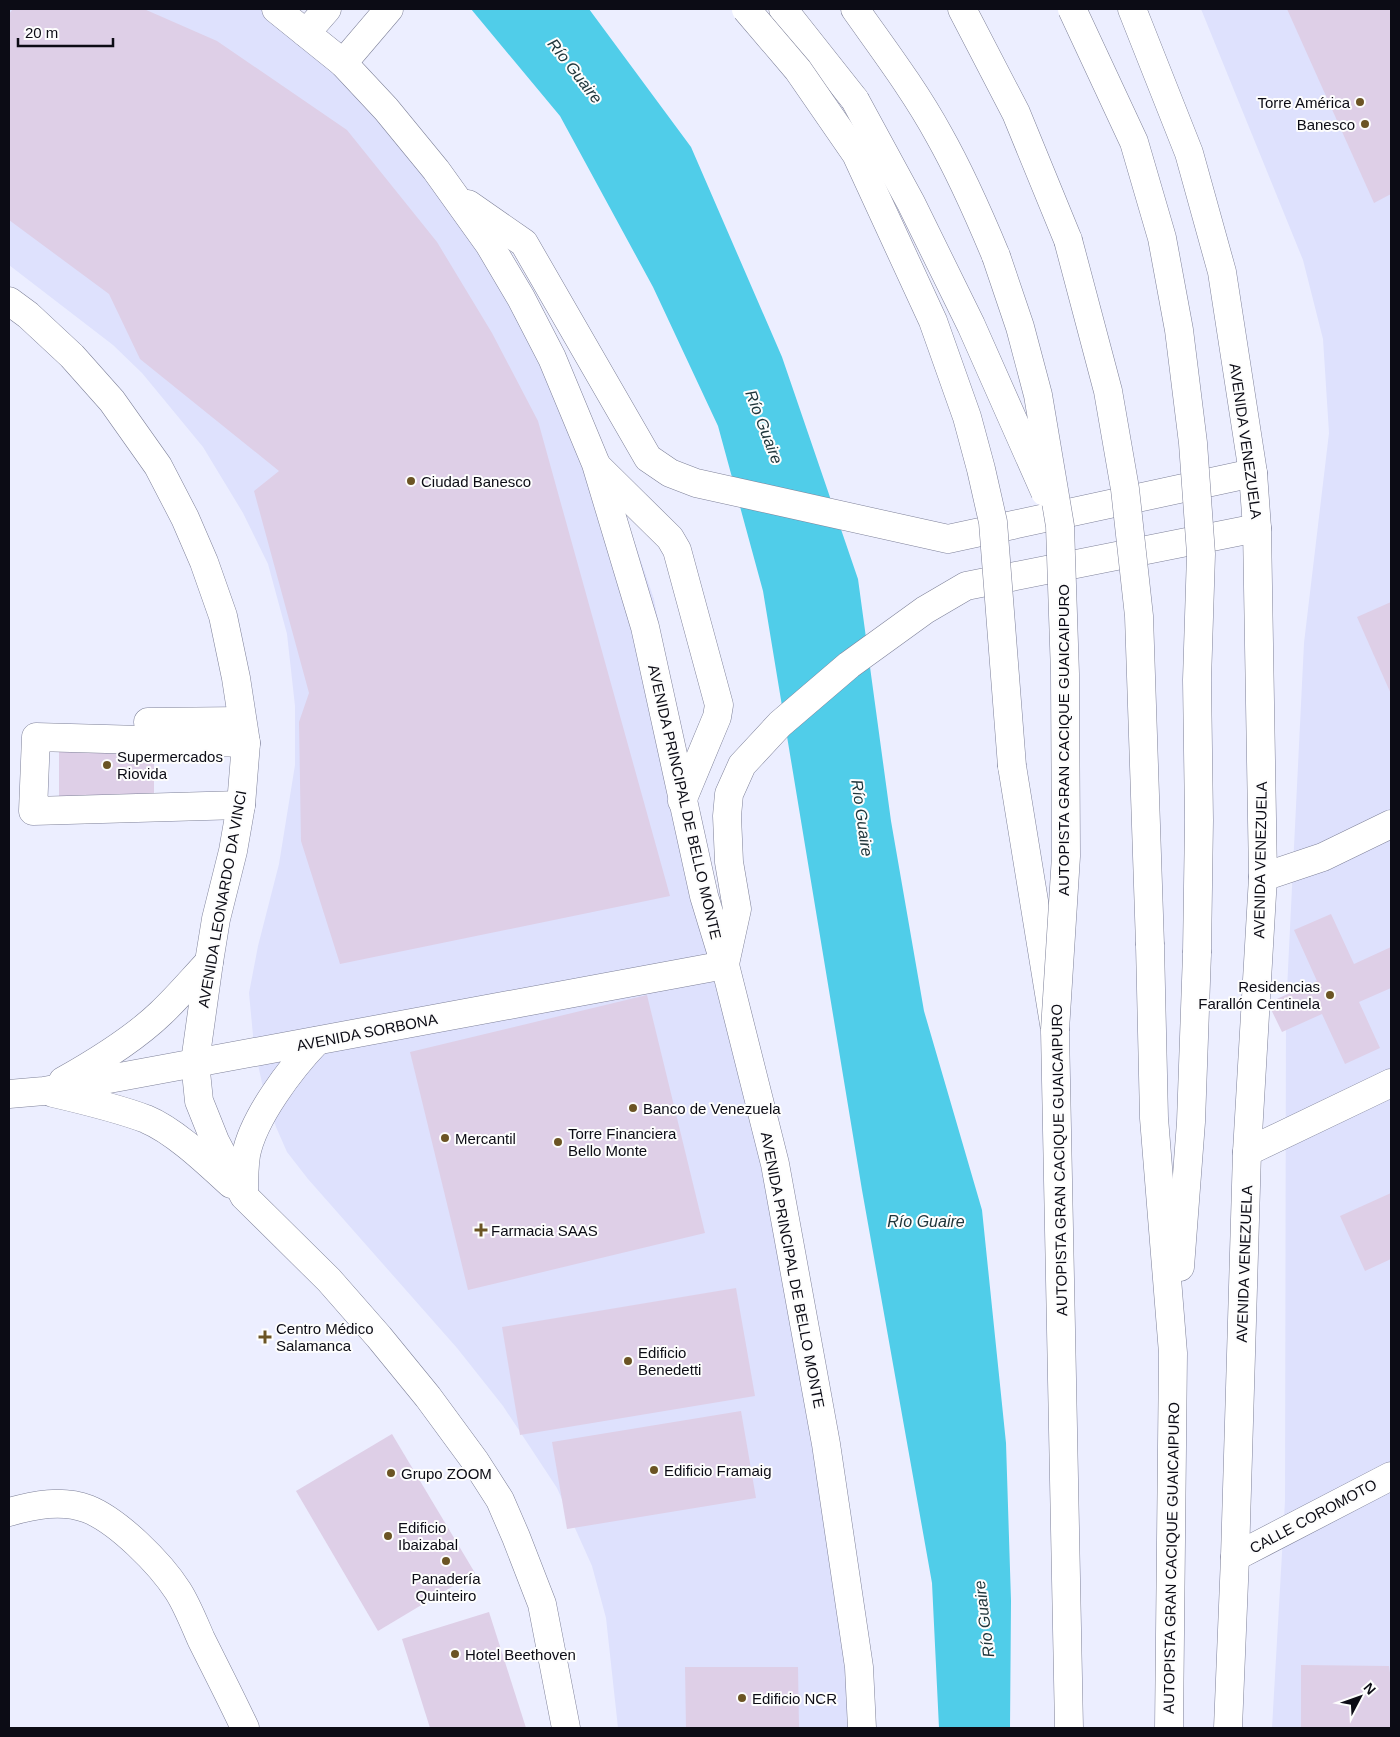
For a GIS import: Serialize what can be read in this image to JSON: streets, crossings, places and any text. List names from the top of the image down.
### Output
{
  "streets": {
    "main road": [
      "AVENIDA VENEZUELA",
      "AUTOPISTA GRAN CACIQUE GUAICAIPURO",
      "AVENIDA PRINCIPAL DE BELLO MONTE",
      "AVENIDA LEONARDO DA VINCI",
      "AVENIDA SORBONA",
      "CALLE COROMOTO"
    ]
  },
  "crossings": [
    ["AVENIDA VENEZUELA", "CALLE COROMOTO"],
    ["AVENIDA PRINCIPAL DE BELLO MONTE", "AVENIDA SORBONA"],
    ["AVENIDA LEONARDO DA VINCI", "AVENIDA SORBONA"]
  ],
  "water": ["Río Guaire"],
  "places": {
    "other": [
      "Torre América",
      "Banesco",
      "Ciudad Banesco",
      "Supermercados Riovida",
      "Residencias Farallón Centinela",
      "Banco de Venezuela",
      "Mercantil",
      "Torre Financiera Bello Monte",
      "Edificio Benedetti",
      "Edificio Framaig",
      "Grupo ZOOM",
      "Edificio Ibaizabal",
      "Panadería Quinteiro",
      "Hotel Beethoven",
      "Edificio NCR"
    ],
    "health": ["Farmacia SAAS", "Centro Médico Salamanca"]
  },
  "scale_bar": "20 m",
  "north": "top right"
}
